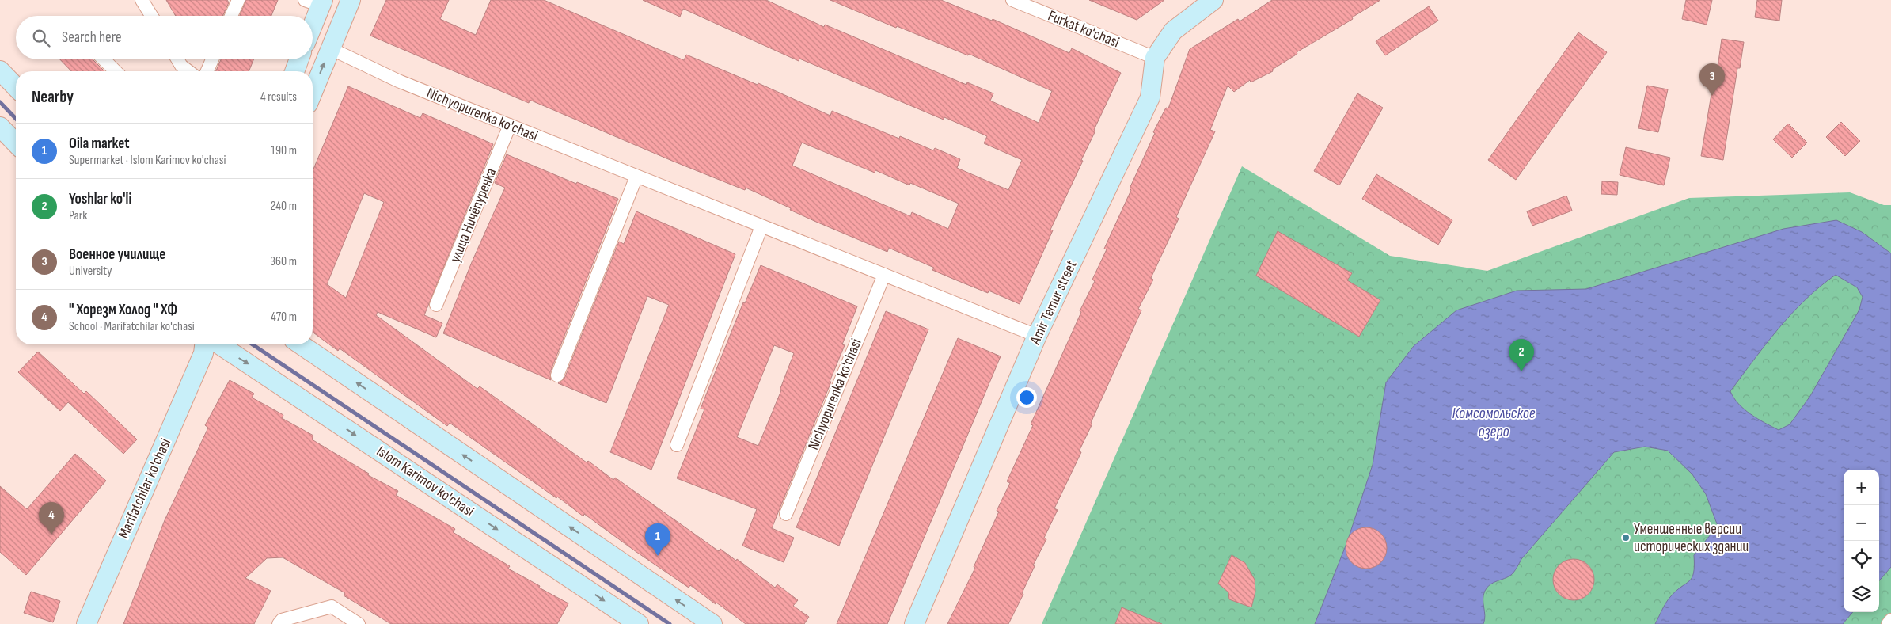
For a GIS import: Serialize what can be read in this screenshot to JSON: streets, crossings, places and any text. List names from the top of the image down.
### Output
{
  "streets": {
    "street": [
      "Furkat ko'chasi",
      "Nichyopurenka ko'chasi",
      "улица Ничёпуренка",
      "Amir Temur street",
      "Islom Karimov ko'chasi",
      "Marifatchilar ko'chasi"
    ]
  },
  "crossings": [
    ["Furkat ko'chasi", "Amir Temur street"],
    ["Nichyopurenka ko'chasi", "улица Ничёпуренка"],
    ["Nichyopurenka ko'chasi", "Amir Temur street"]
  ],
  "water": ["Комсомольское озеро"],
  "places": ["Уменшенные версии исторических здании"],
  "page": {
    "search": "Search here",
    "pins": [
      "3",
      "2",
      "4",
      "1"
    ],
    "heading": ["Nearby", "4 results"],
    "list": [
      {
        "mark": "1",
        "name": "Oila market",
        "note": "Supermarket · Islom Karimov ko'chasi",
        "value": "190 m"
      },
      {
        "mark": "2",
        "name": "Yoshlar ko'li",
        "note": "Park",
        "value": "240 m"
      },
      {
        "mark": "3",
        "name": "Военное училище",
        "note": "University",
        "value": "360 m"
      },
      {
        "mark": "4",
        "name": "\" Хорезм Холод \" ХФ",
        "note": "School · Marifatchilar ko'chasi",
        "value": "470 m"
      }
    ],
    "map_buttons": ["+", "−"]
  }
}
